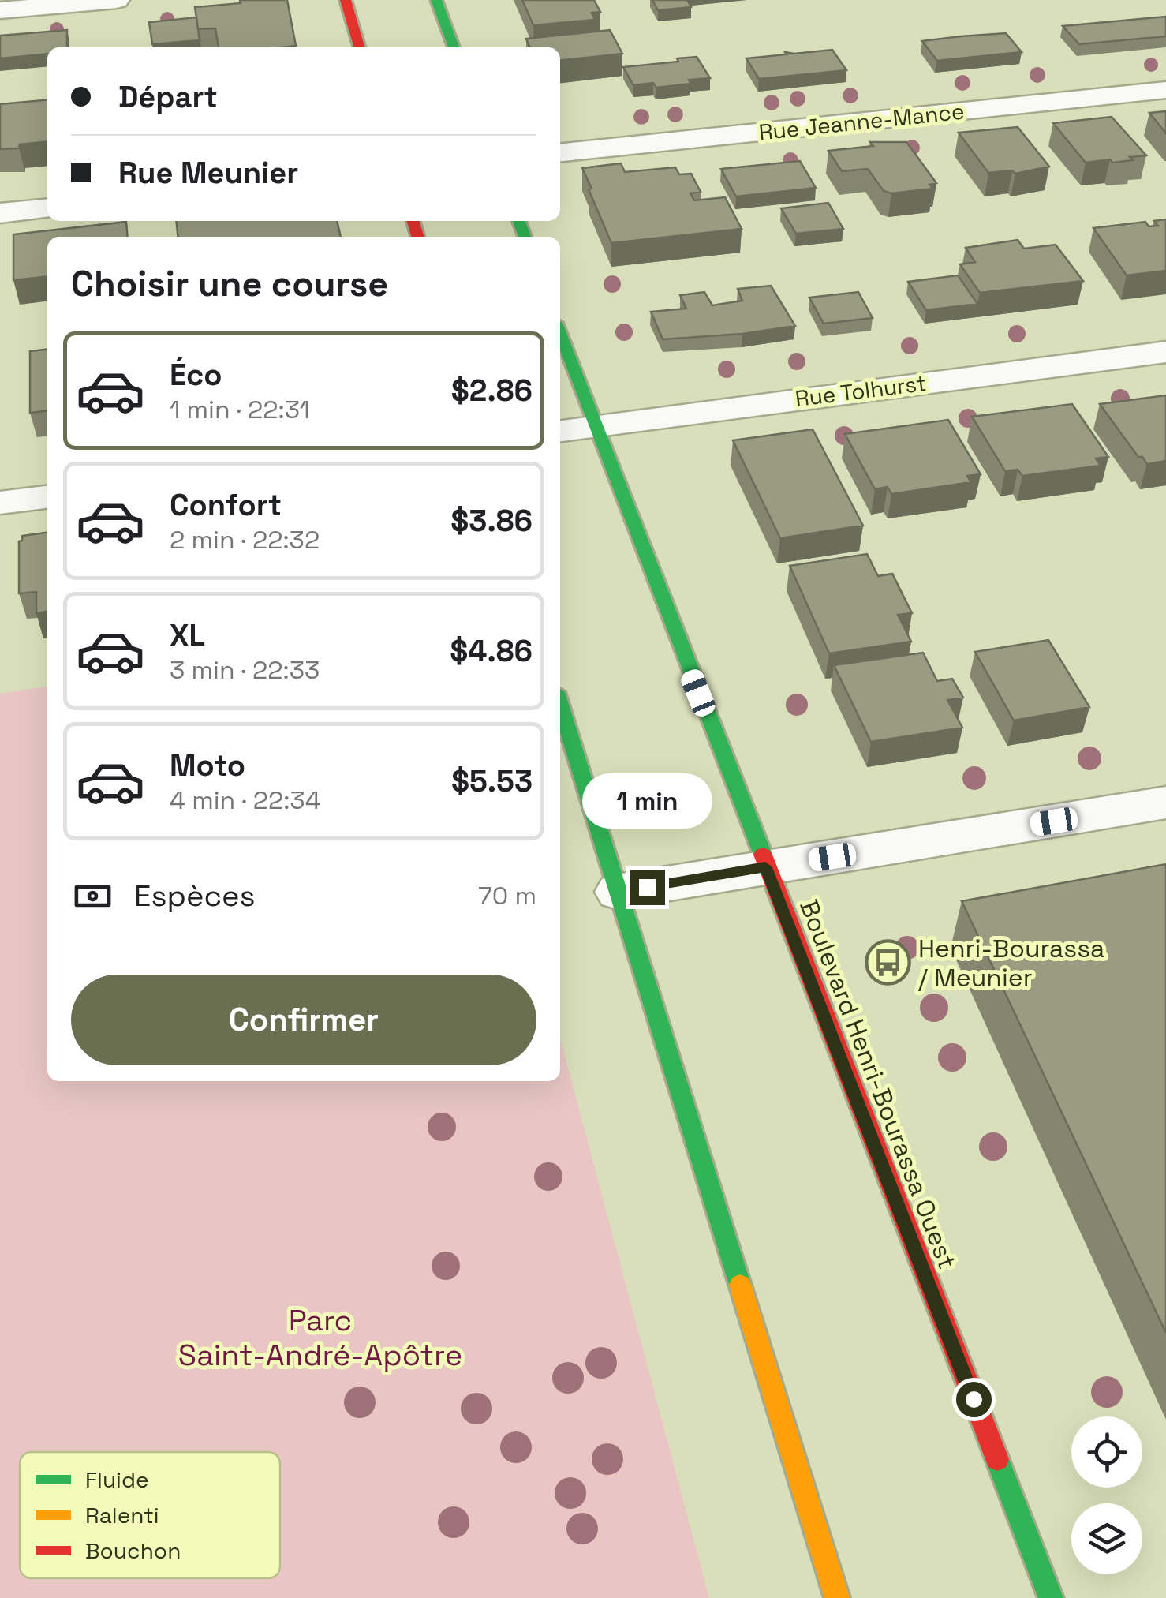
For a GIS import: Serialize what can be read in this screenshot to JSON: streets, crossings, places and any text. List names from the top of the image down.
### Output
{
  "streets": {
    "main road": ["Boulevard Henri-Bourassa Ouest"],
    "street": ["Rue Jeanne-Mance", "Rue Tolhurst"]
  },
  "crossings": [
    ["Rue Tolhurst", "Boulevard Henri-Bourassa Ouest"]
  ],
  "parks": ["Parc Saint-André-Apôtre"],
  "places": {
    "bus stop": ["Henri-Bourassa / Meunier"]
  },
  "legend": ["Fluide", "Ralenti", "Bouchon"],
  "page": {
    "banner": ["Départ", "Rue Meunier"],
    "heading": "Choisir une course",
    "list": [
      {
        "name": "Éco",
        "note": "1 min · 22:31",
        "value": "$2.86"
      },
      {
        "name": "Confort",
        "note": "2 min · 22:32",
        "value": "$3.86"
      },
      {
        "name": "XL",
        "note": "3 min · 22:33",
        "value": "$4.86"
      },
      {
        "name": "Moto",
        "note": "4 min · 22:34",
        "value": "$5.53"
      }
    ],
    "bubble": "1 min",
    "pay": ["Espèces", "70 m"],
    "buttons": "Confirmer"
  }
}
